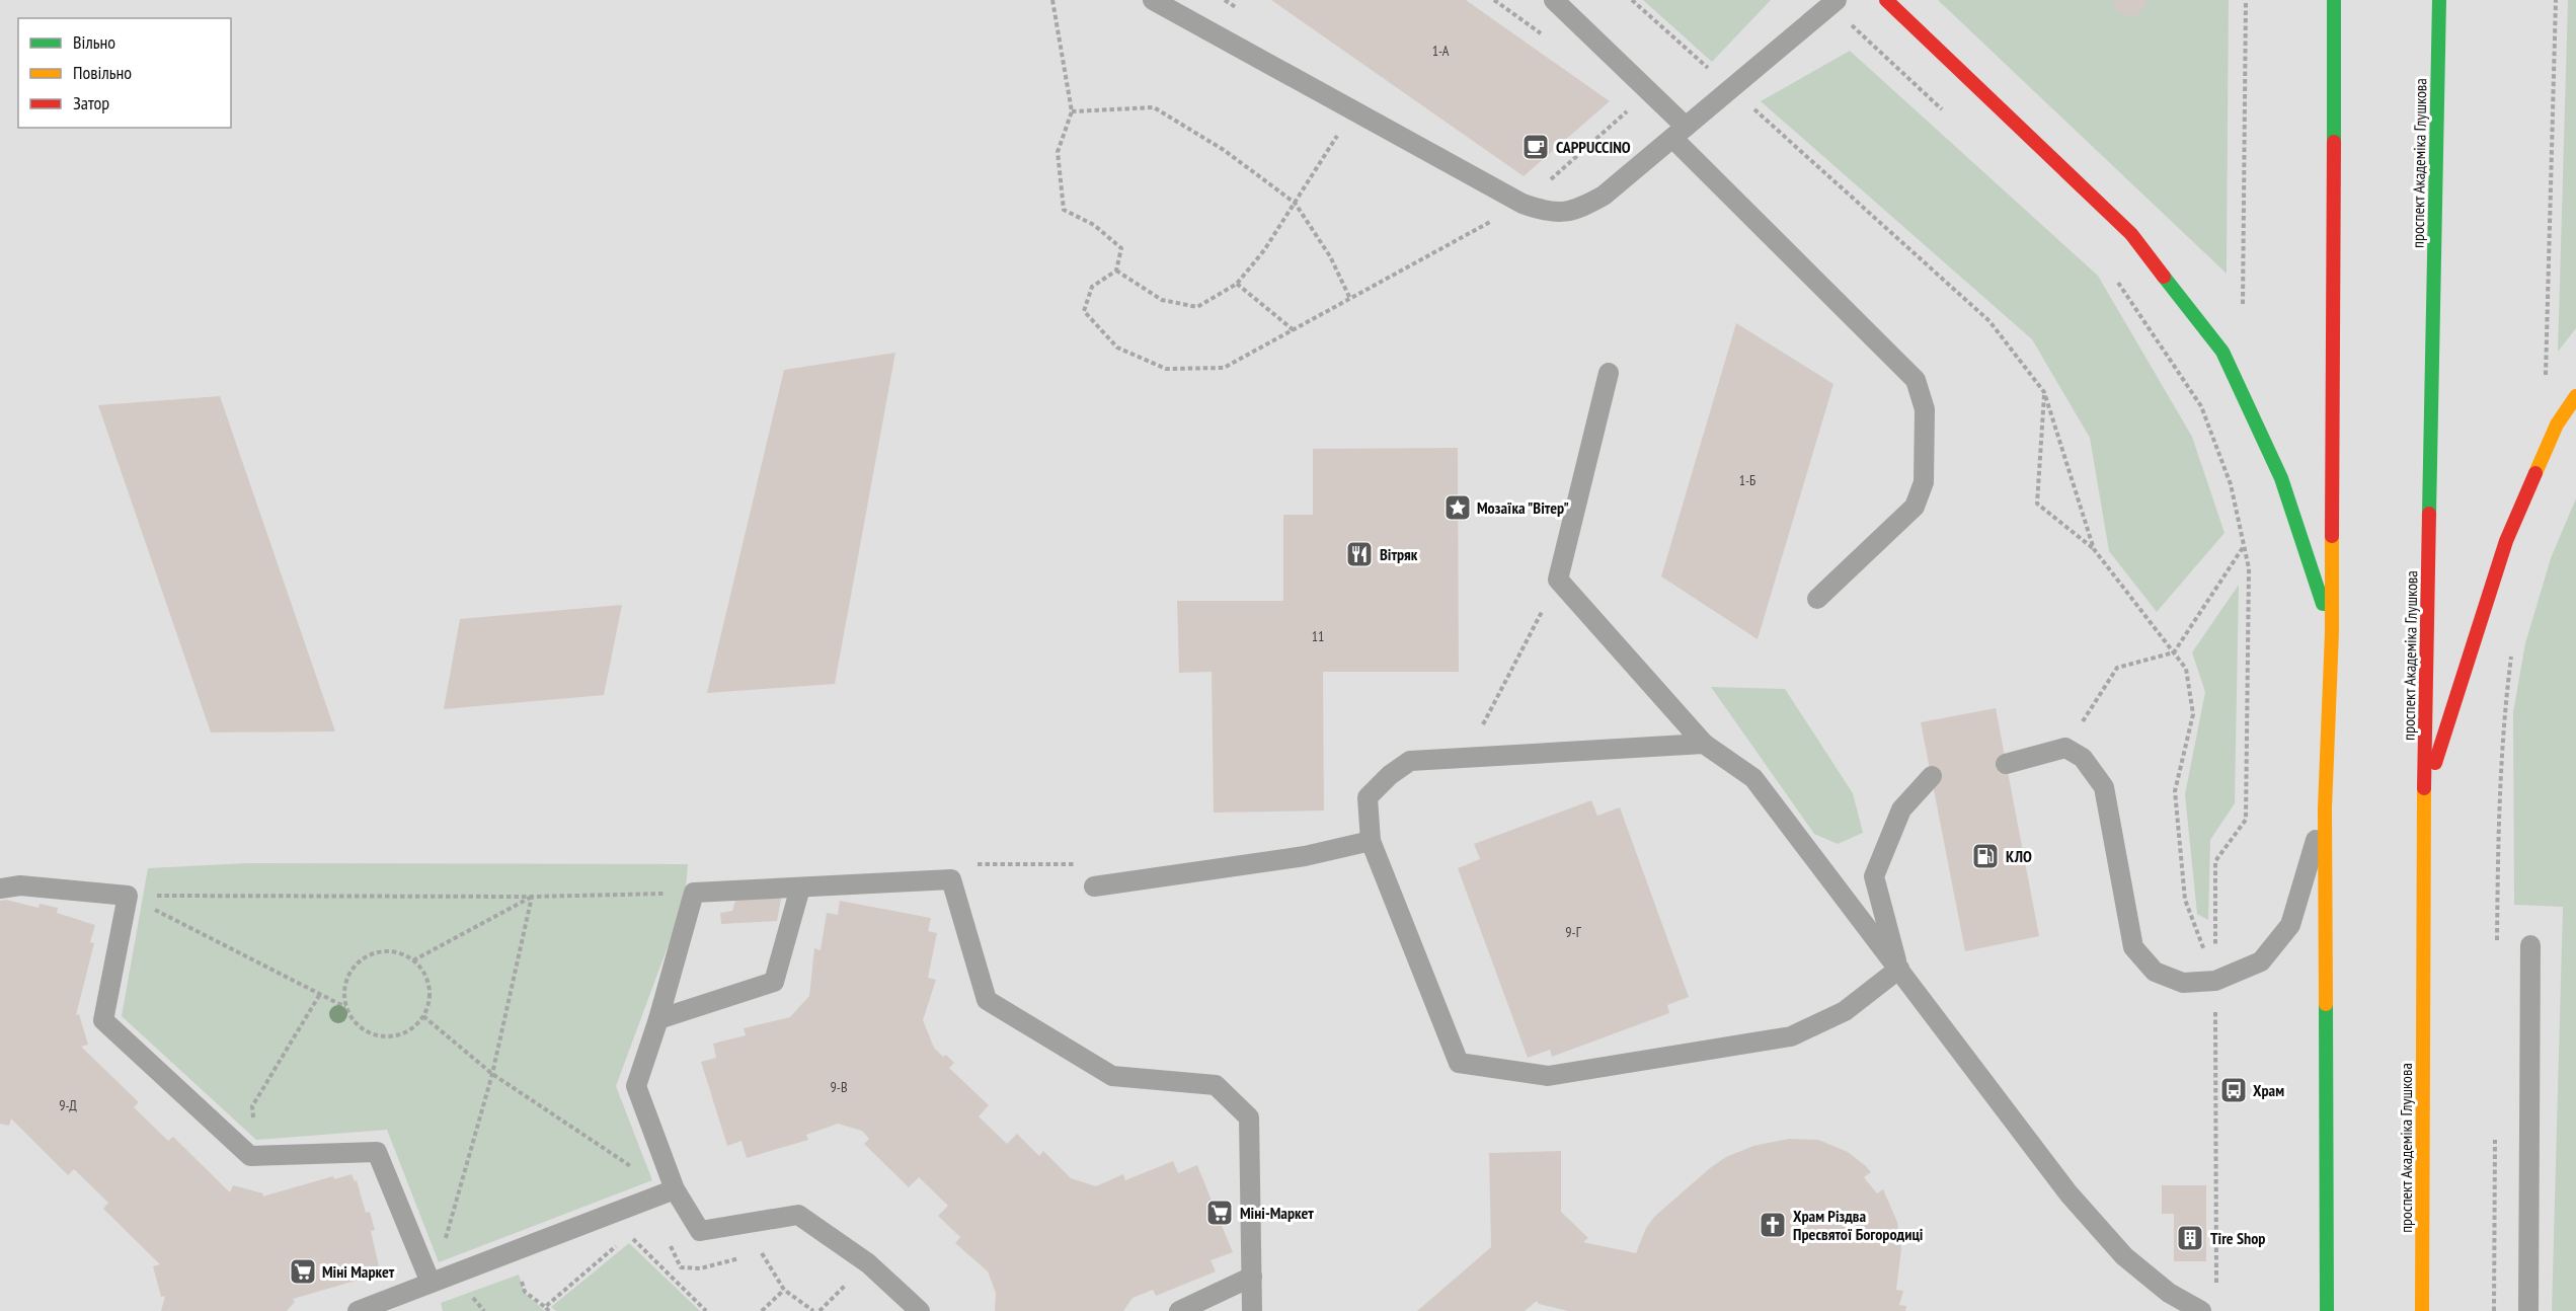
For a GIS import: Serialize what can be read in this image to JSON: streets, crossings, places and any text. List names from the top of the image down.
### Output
{
  "streets": {
    "highway": ["проспект Академіка Глушкова"]
  },
  "places": {
    "cafe": ["CAPPUCCINO"],
    "place": ["Мозаїка \"Вітер\""],
    "restaurant": ["Вітряк"],
    "fuel station": ["КЛО"],
    "bus stop": ["Храм"],
    "supermarket": ["Міні-Маркет", "Міні Маркет"],
    "church": ["Храм Різдва Пресвятої Богородиці"],
    "building": ["Tire Shop"]
  },
  "house_numbers": [
    "1-А",
    "1-Б",
    "11",
    "9-Г",
    "9-В",
    "9-Д"
  ],
  "legend": ["Вільно", "Повільно", "Затор"]
}
